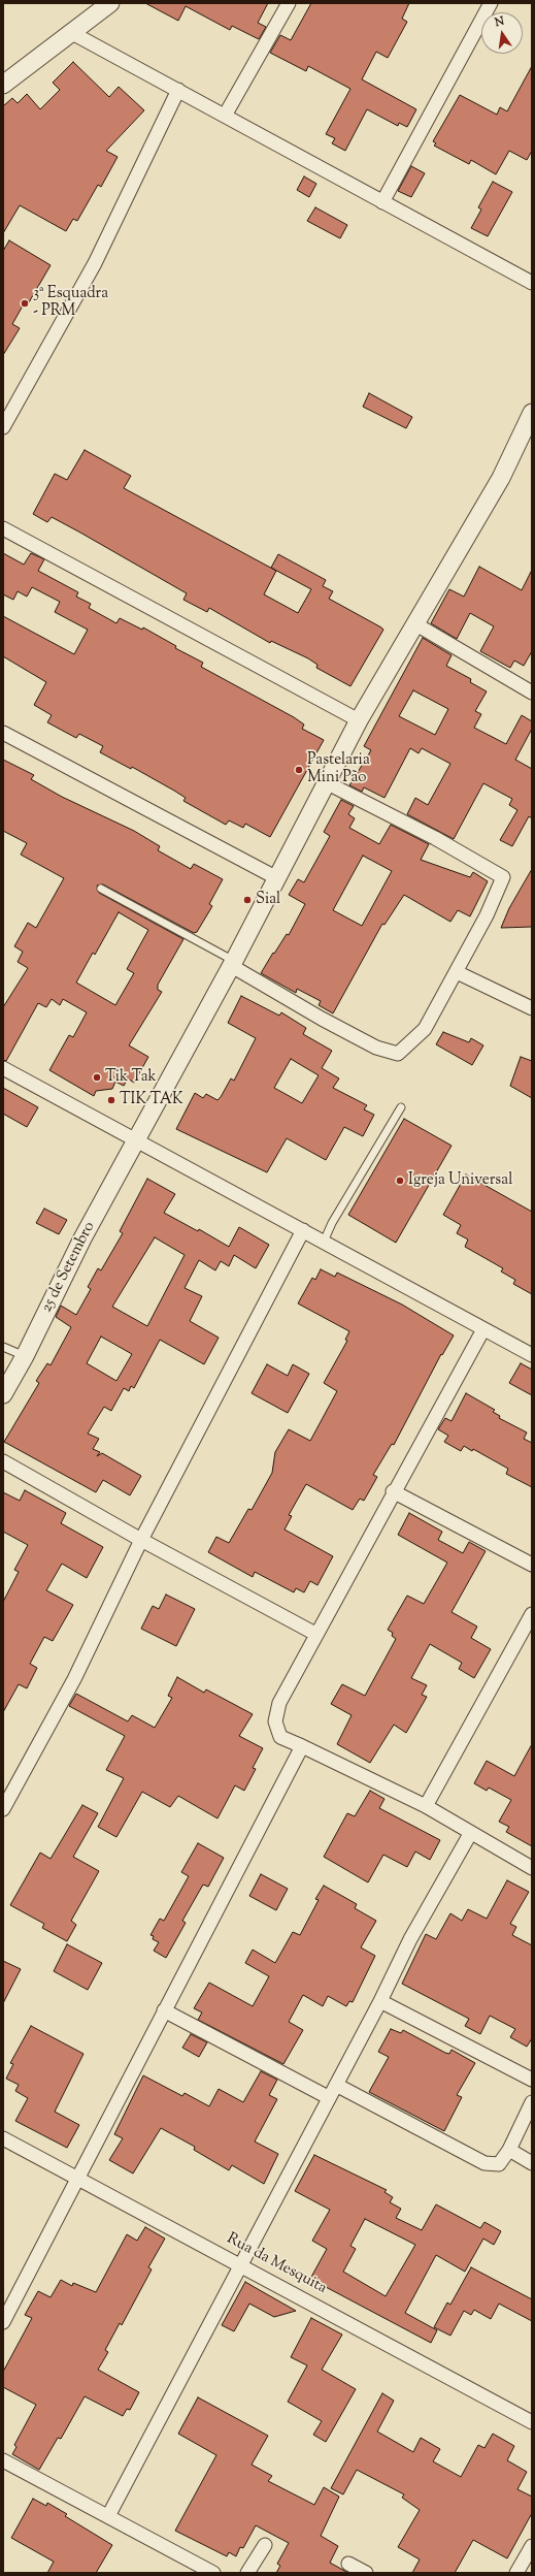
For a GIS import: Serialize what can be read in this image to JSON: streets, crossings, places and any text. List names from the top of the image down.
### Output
{
  "streets": {
    "street": ["25 de Setembro", "Rua da Mesquita"]
  },
  "places": [
    "3ª Esquadra - PRM",
    "Pastelaria Mini Pão",
    "Sial",
    "Tik Tak",
    "TIK TAK",
    "Igreja Universal"
  ],
  "north": "top"
}
